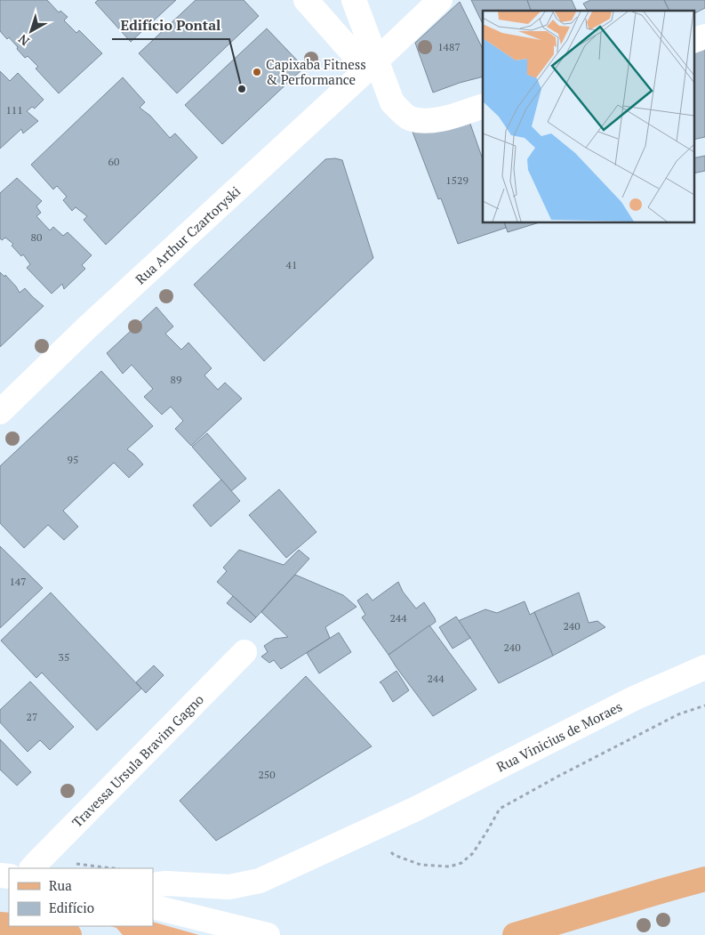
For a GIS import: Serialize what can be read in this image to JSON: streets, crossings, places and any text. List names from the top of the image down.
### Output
{
  "streets": {
    "street": ["Rua Arthur Czartoryski", "Rua Vinicius de Moraes", "Travessa Ursula Bravim Gagno"]
  },
  "places": ["Capixaba Fitness & Performance", "Edifício Pontal"],
  "house_numbers": [
    "1487",
    "111",
    "60",
    "1529",
    "80",
    "41",
    "89",
    "95",
    "147",
    "244",
    "240",
    "240",
    "35",
    "244",
    "27",
    "250"
  ],
  "legend": ["Rua", "Edifício"],
  "north": "bottom left"
}
